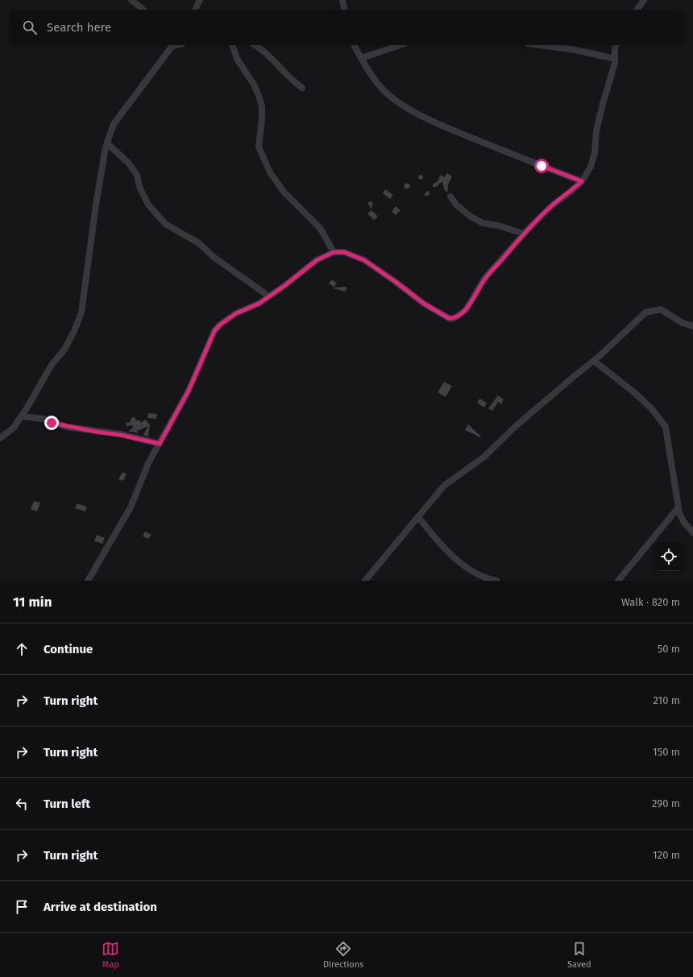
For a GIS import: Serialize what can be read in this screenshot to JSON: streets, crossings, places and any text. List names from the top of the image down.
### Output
{
  "page": {
    "search": "Search here",
    "heading": ["11 min", "Walk · 820 m"],
    "list": [
      ["Continue", "50 m"],
      ["Turn right", "210 m"],
      ["Turn right", "150 m"],
      ["Turn left", "290 m"],
      ["Turn right", "120 m"],
      "Arrive at destination"
    ],
    "nav": ["Map", "Directions", "Saved"]
  }
}
